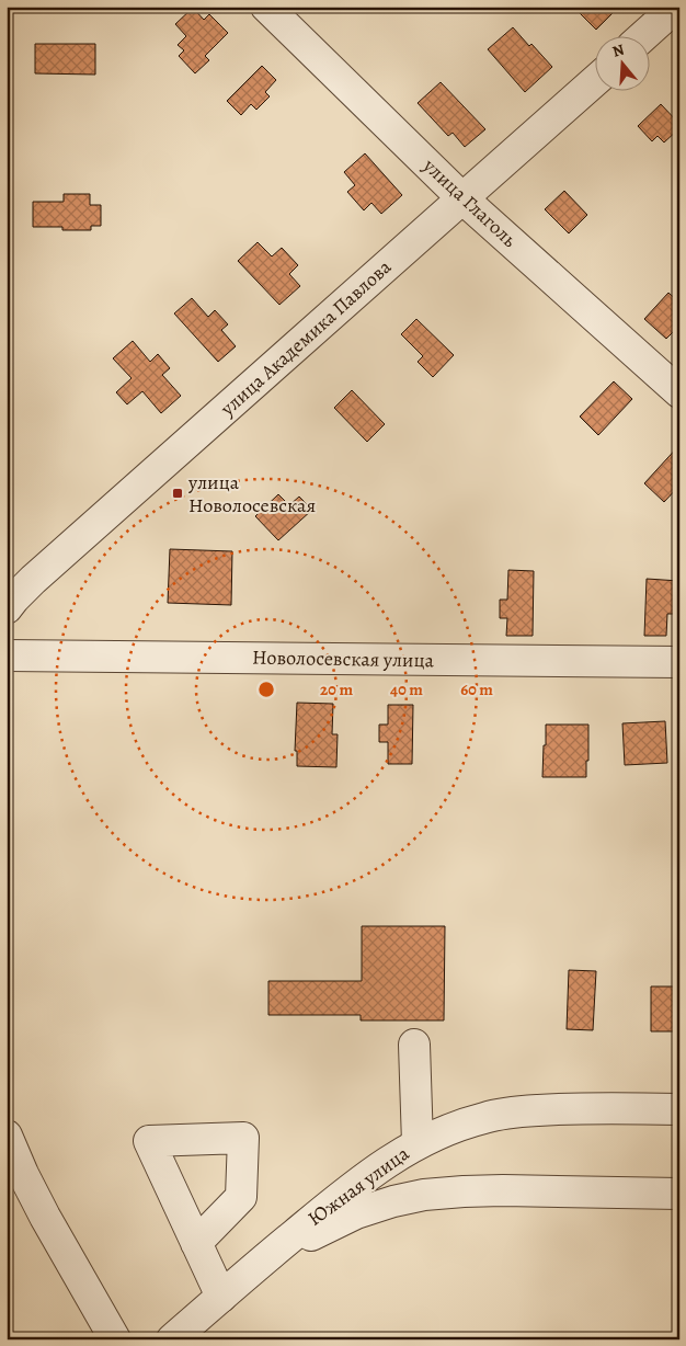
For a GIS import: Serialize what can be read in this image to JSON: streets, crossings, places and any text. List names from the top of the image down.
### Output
{
  "streets": {
    "street": [
      "улица Глаголь",
      "улица Академика Павлова",
      "Новолосевская улица",
      "Южная улица"
    ]
  },
  "crossings": [
    ["улица Глаголь", "улица Академика Павлова"]
  ],
  "places": {
    "transit": ["улица Новолосевская"]
  },
  "north": "top",
  "rings": ["20 m", "40 m", "60 m"]
}
